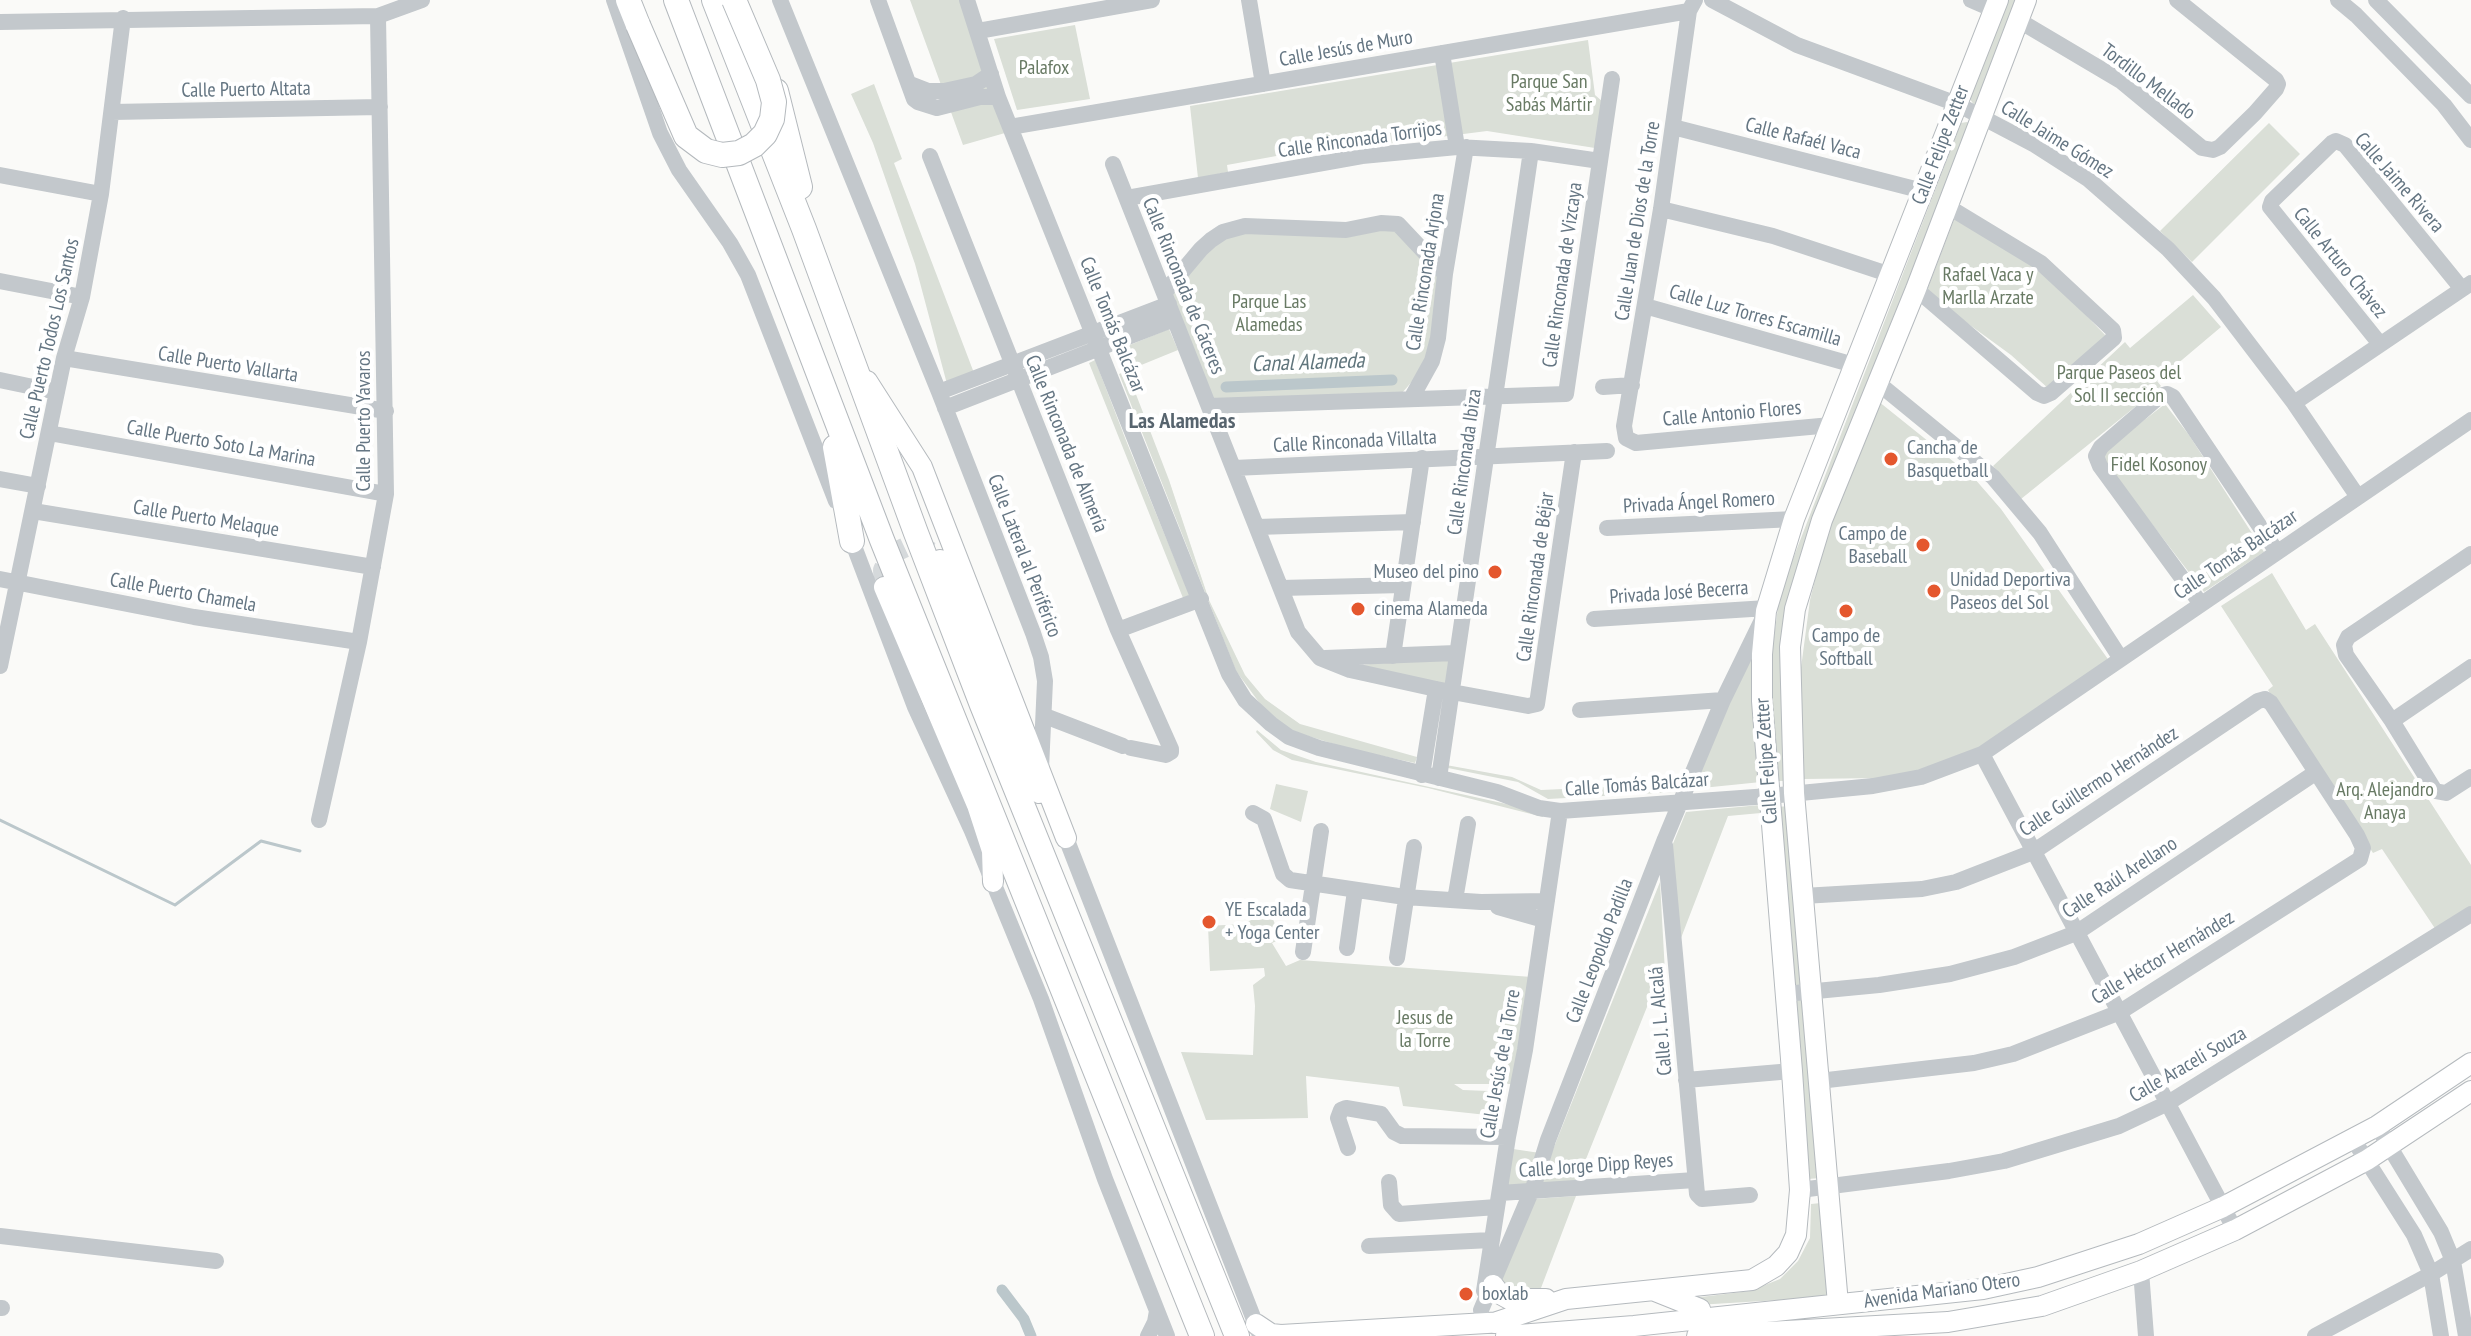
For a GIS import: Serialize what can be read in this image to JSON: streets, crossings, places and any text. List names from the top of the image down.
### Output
{
  "streets": {
    "main road": ["Calle Felipe Zetter", "Avenida Mariano Otero"],
    "street": [
      "Calle Jesús de Muro",
      "Tordillo Mellado",
      "Calle Puerto Altata",
      "Calle Rafaél Vaca",
      "Calle Rinconada Torrijos",
      "Calle Jaime Gómez",
      "Calle Jaime Rivera",
      "Calle Juan de Dios de la Torre",
      "Calle Arturo Chávez",
      "Calle Rinconada Arjona",
      "Calle Rinconada de Vizcaya",
      "Calle Rinconada de Cáceres",
      "Calle Luz Torres Escamilla",
      "Calle Tomás Balcázar",
      "Calle Puerto Todos Los Santos",
      "Calle Puerto Vallarta",
      "Calle Antonio Flores",
      "Calle Puerto Yavaros",
      "Calle Rinconada Villalta",
      "Calle Puerto Soto La Marina",
      "Calle Rinconada de Almería",
      "Calle Rinconada Ibiza",
      "Privada Ángel Romero",
      "Calle Puerto Melaque",
      "Calle Lateral al Periférico",
      "Calle Rinconada de Béjar",
      "Calle Puerto Chamela",
      "Privada José Becerra",
      "Calle Guillermo Hernández",
      "Calle Raúl Arellano",
      "Calle Leopoldo Padilla",
      "Calle Héctor Hernández",
      "Calle J. L. Alcalá",
      "Calle Jesús de la Torre",
      "Calle Araceli Souza",
      "Calle Jorge Dipp Reyes"
    ]
  },
  "crossings": [
    ["Calle Jesús de Muro", "Calle Juan de Dios de la Torre"],
    ["Calle Jesús de Muro", "Calle Rinconada Arjona"],
    ["Calle Jesús de Muro", "Calle Tomás Balcázar"],
    ["Tordillo Mellado", "Calle Felipe Zetter"],
    ["Calle Puerto Altata", "Calle Puerto Todos Los Santos"],
    ["Calle Puerto Altata", "Calle Puerto Yavaros"],
    ["Calle Rafaél Vaca", "Calle Felipe Zetter"],
    ["Calle Rafaél Vaca", "Calle Juan de Dios de la Torre"],
    ["Calle Rinconada Torrijos", "Calle Rinconada Arjona"],
    ["Calle Rinconada Torrijos", "Calle Rinconada de Vizcaya"],
    ["Calle Rinconada Torrijos", "Calle Rinconada de Cáceres"],
    ["Calle Rinconada Torrijos", "Calle Rinconada Ibiza"],
    ["Calle Jaime Gómez", "Calle Felipe Zetter"],
    ["Calle Jaime Gómez", "Calle Tomás Balcázar"],
    ["Calle Felipe Zetter", "Calle Luz Torres Escamilla"],
    ["Calle Felipe Zetter", "Calle Tomás Balcázar"],
    ["Calle Felipe Zetter", "Calle Antonio Flores"],
    ["Calle Felipe Zetter", "Privada Ángel Romero"],
    ["Calle Felipe Zetter", "Privada José Becerra"],
    ["Calle Felipe Zetter", "Calle Guillermo Hernández"],
    ["Calle Felipe Zetter", "Calle Raúl Arellano"],
    ["Calle Felipe Zetter", "Calle Leopoldo Padilla"],
    ["Calle Felipe Zetter", "Calle Héctor Hernández"],
    ["Calle Felipe Zetter", "Calle Jesús de la Torre"],
    ["Calle Felipe Zetter", "Calle Araceli Souza"],
    ["Calle Felipe Zetter", "Avenida Mariano Otero"],
    ["Calle Jaime Rivera", "Calle Arturo Chávez"],
    ["Calle Juan de Dios de la Torre", "Calle Luz Torres Escamilla"],
    ["Calle Juan de Dios de la Torre", "Calle Antonio Flores"],
    ["Calle Rinconada Arjona", "Calle Rinconada de Cáceres"],
    ["Calle Rinconada de Vizcaya", "Calle Rinconada Ibiza"],
    ["Calle Rinconada de Cáceres", "Calle Rinconada Villalta"],
    ["Calle Tomás Balcázar", "Calle Rinconada Ibiza"],
    ["Calle Tomás Balcázar", "Calle Leopoldo Padilla"],
    ["Calle Tomás Balcázar", "Calle Jesús de la Torre"],
    ["Calle Puerto Todos Los Santos", "Calle Puerto Vallarta"],
    ["Calle Puerto Todos Los Santos", "Calle Puerto Soto La Marina"],
    ["Calle Puerto Todos Los Santos", "Calle Puerto Melaque"],
    ["Calle Puerto Todos Los Santos", "Calle Puerto Chamela"],
    ["Calle Puerto Vallarta", "Calle Puerto Yavaros"],
    ["Calle Puerto Yavaros", "Calle Puerto Soto La Marina"],
    ["Calle Puerto Yavaros", "Calle Puerto Melaque"],
    ["Calle Puerto Yavaros", "Calle Puerto Chamela"],
    ["Calle Rinconada Villalta", "Calle Rinconada Ibiza"],
    ["Calle Rinconada Villalta", "Calle Rinconada de Béjar"],
    ["Calle Rinconada de Almería", "Calle Lateral al Periférico"],
    ["Calle Rinconada Ibiza", "Calle Rinconada de Béjar"],
    ["Privada José Becerra", "Calle Leopoldo Padilla"],
    ["Calle Guillermo Hernández", "Calle Raúl Arellano"],
    ["Calle Guillermo Hernández", "Calle Héctor Hernández"],
    ["Calle Raúl Arellano", "Calle Héctor Hernández"],
    ["Calle Leopoldo Padilla", "Calle J. L. Alcalá"],
    ["Calle Leopoldo Padilla", "Calle Jesús de la Torre"],
    ["Calle Leopoldo Padilla", "Calle Jorge Dipp Reyes"],
    ["Calle Leopoldo Padilla", "Avenida Mariano Otero"],
    ["Calle J. L. Alcalá", "Calle Jorge Dipp Reyes"],
    ["Calle Jesús de la Torre", "Calle Jorge Dipp Reyes"],
    ["Calle Jesús de la Torre", "Avenida Mariano Otero"]
  ],
  "districts": ["Las Alamedas"],
  "water": ["Canal Alameda"],
  "parks": [
    "Palafox",
    "Parque San Sabás Mártir",
    "Rafael Vaca y Marlla Arzate",
    "Parque Las Alamedas",
    "Parque Paseos del Sol II sección",
    "Fidel Kosonoy",
    "Arq. Alejandro Anaya",
    "Jesus de la Torre"
  ],
  "places": [
    "Cancha de Basquetball",
    "Campo de Baseball",
    "Museo del pino",
    "Unidad Deportiva Paseos del Sol",
    "cinema Alameda",
    "Campo de Softball",
    "YE Escalada + Yoga Center",
    "boxlab"
  ]
}
